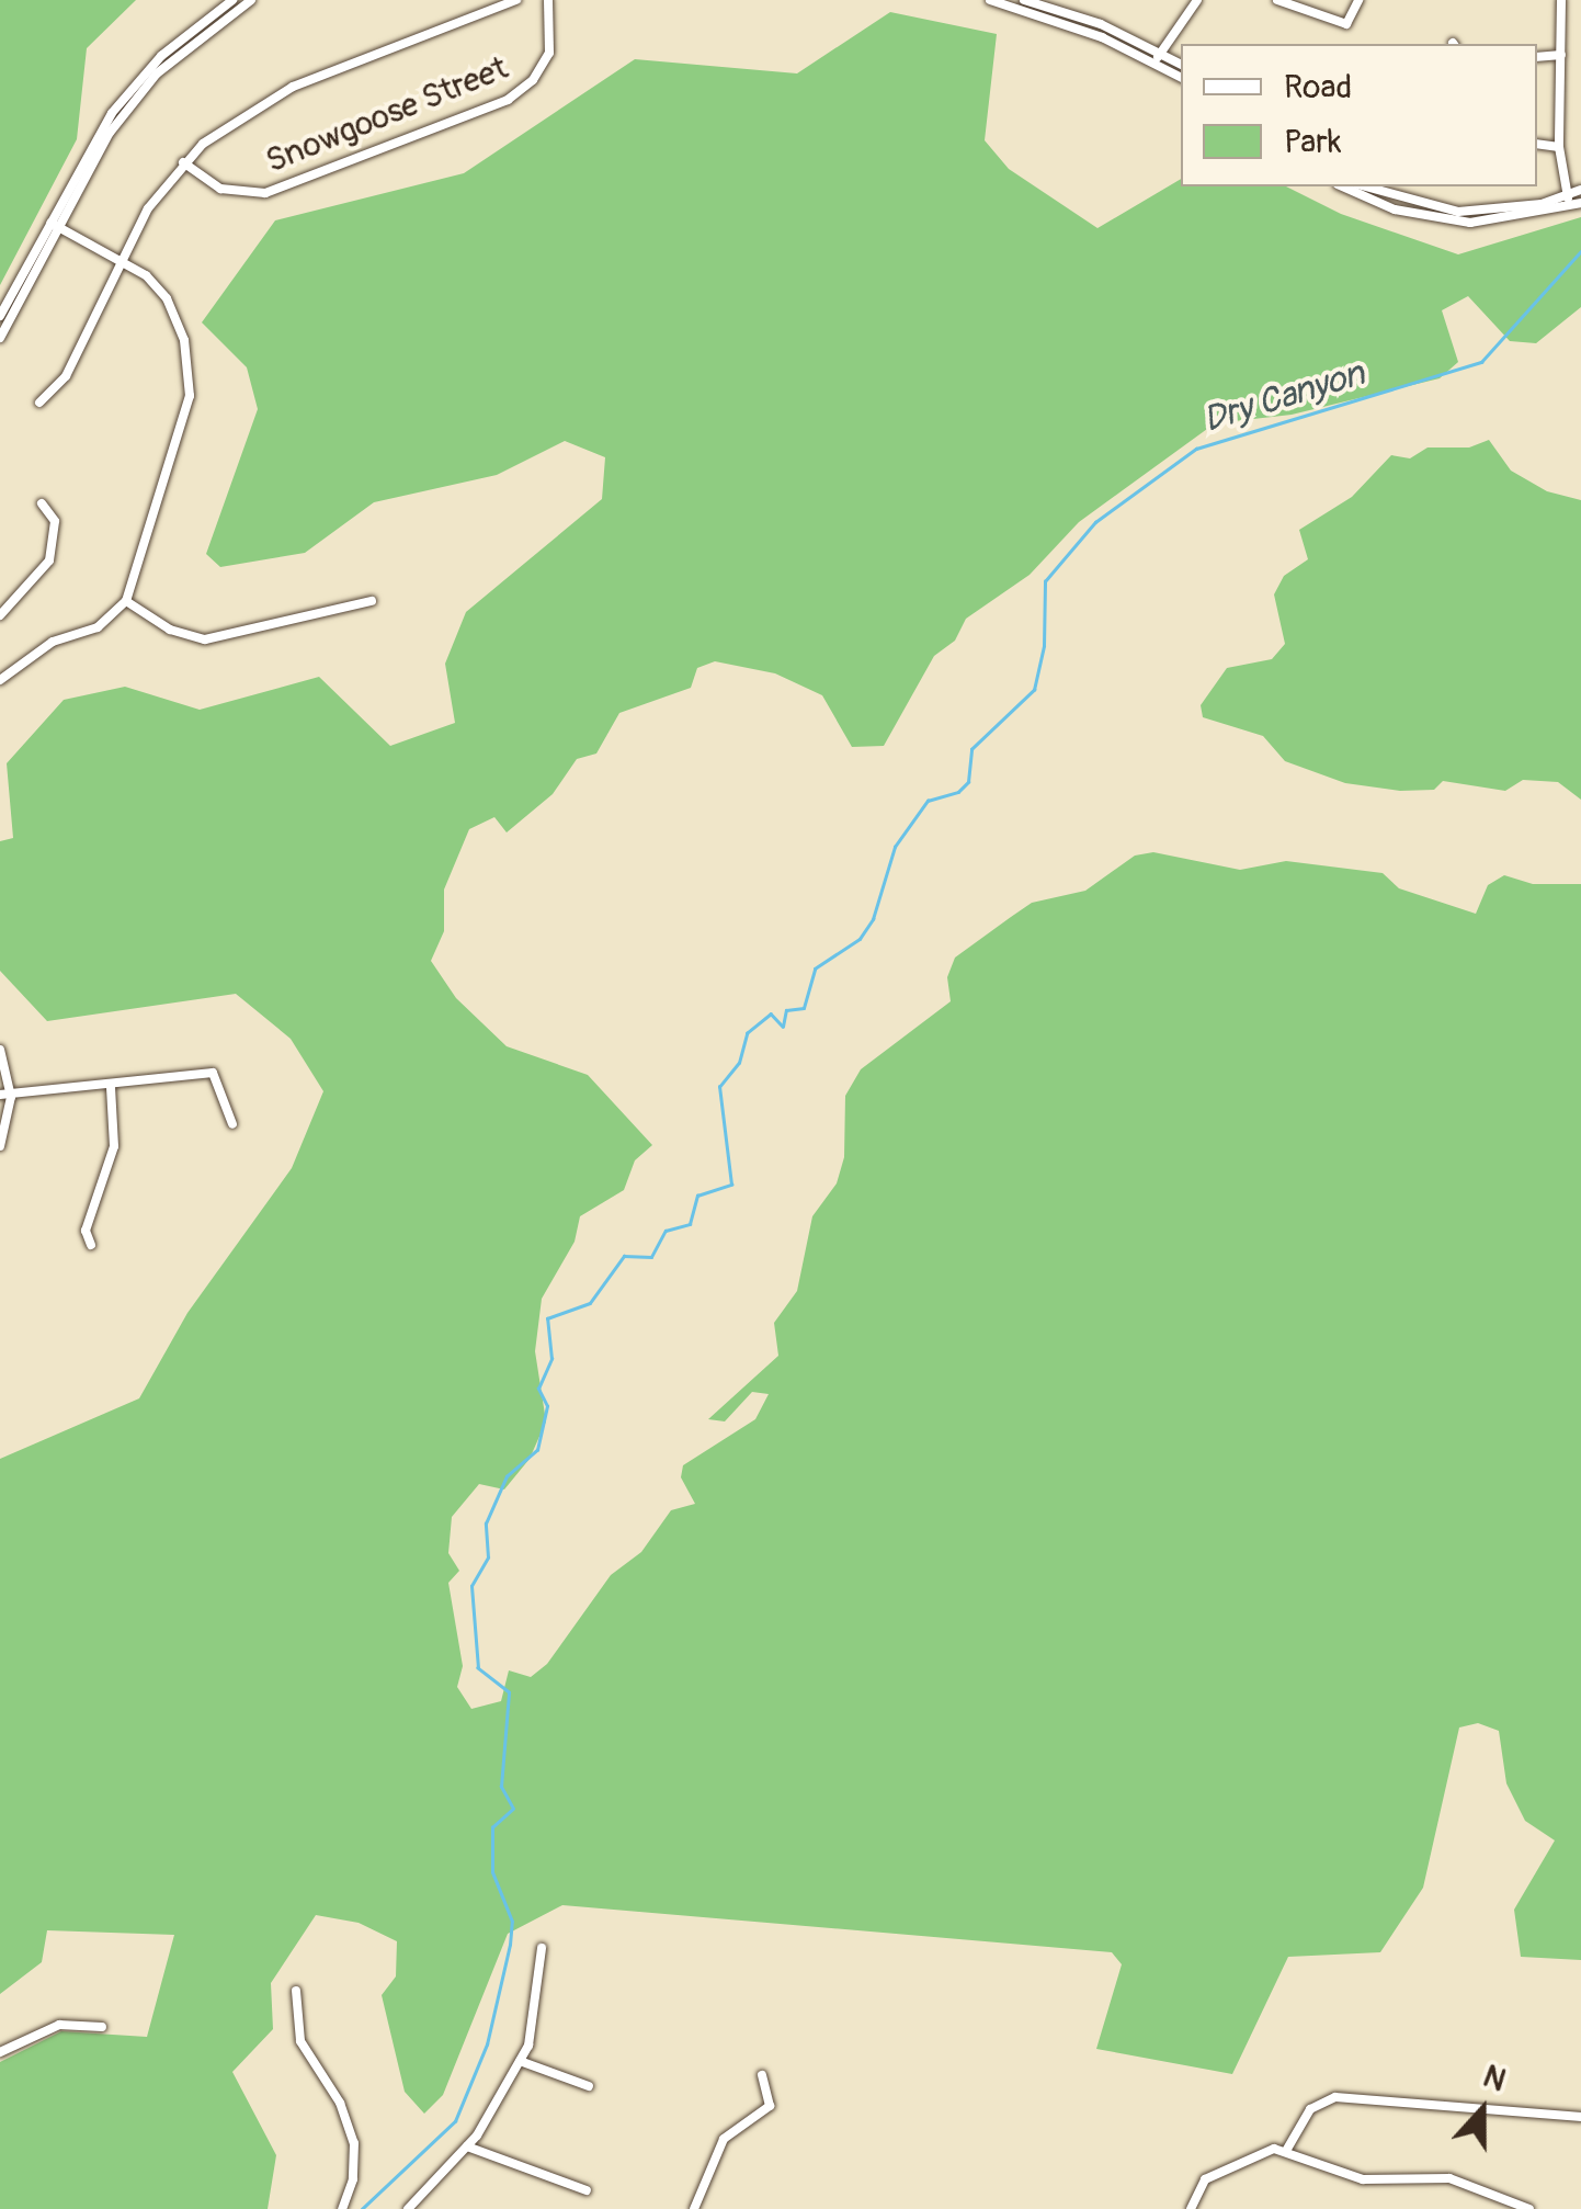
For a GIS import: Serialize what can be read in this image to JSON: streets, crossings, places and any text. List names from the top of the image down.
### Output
{
  "streets": {
    "street": ["Snowgoose Street"]
  },
  "water": ["Dry Canyon"],
  "legend": ["Road", "Park"],
  "north": "top"
}
